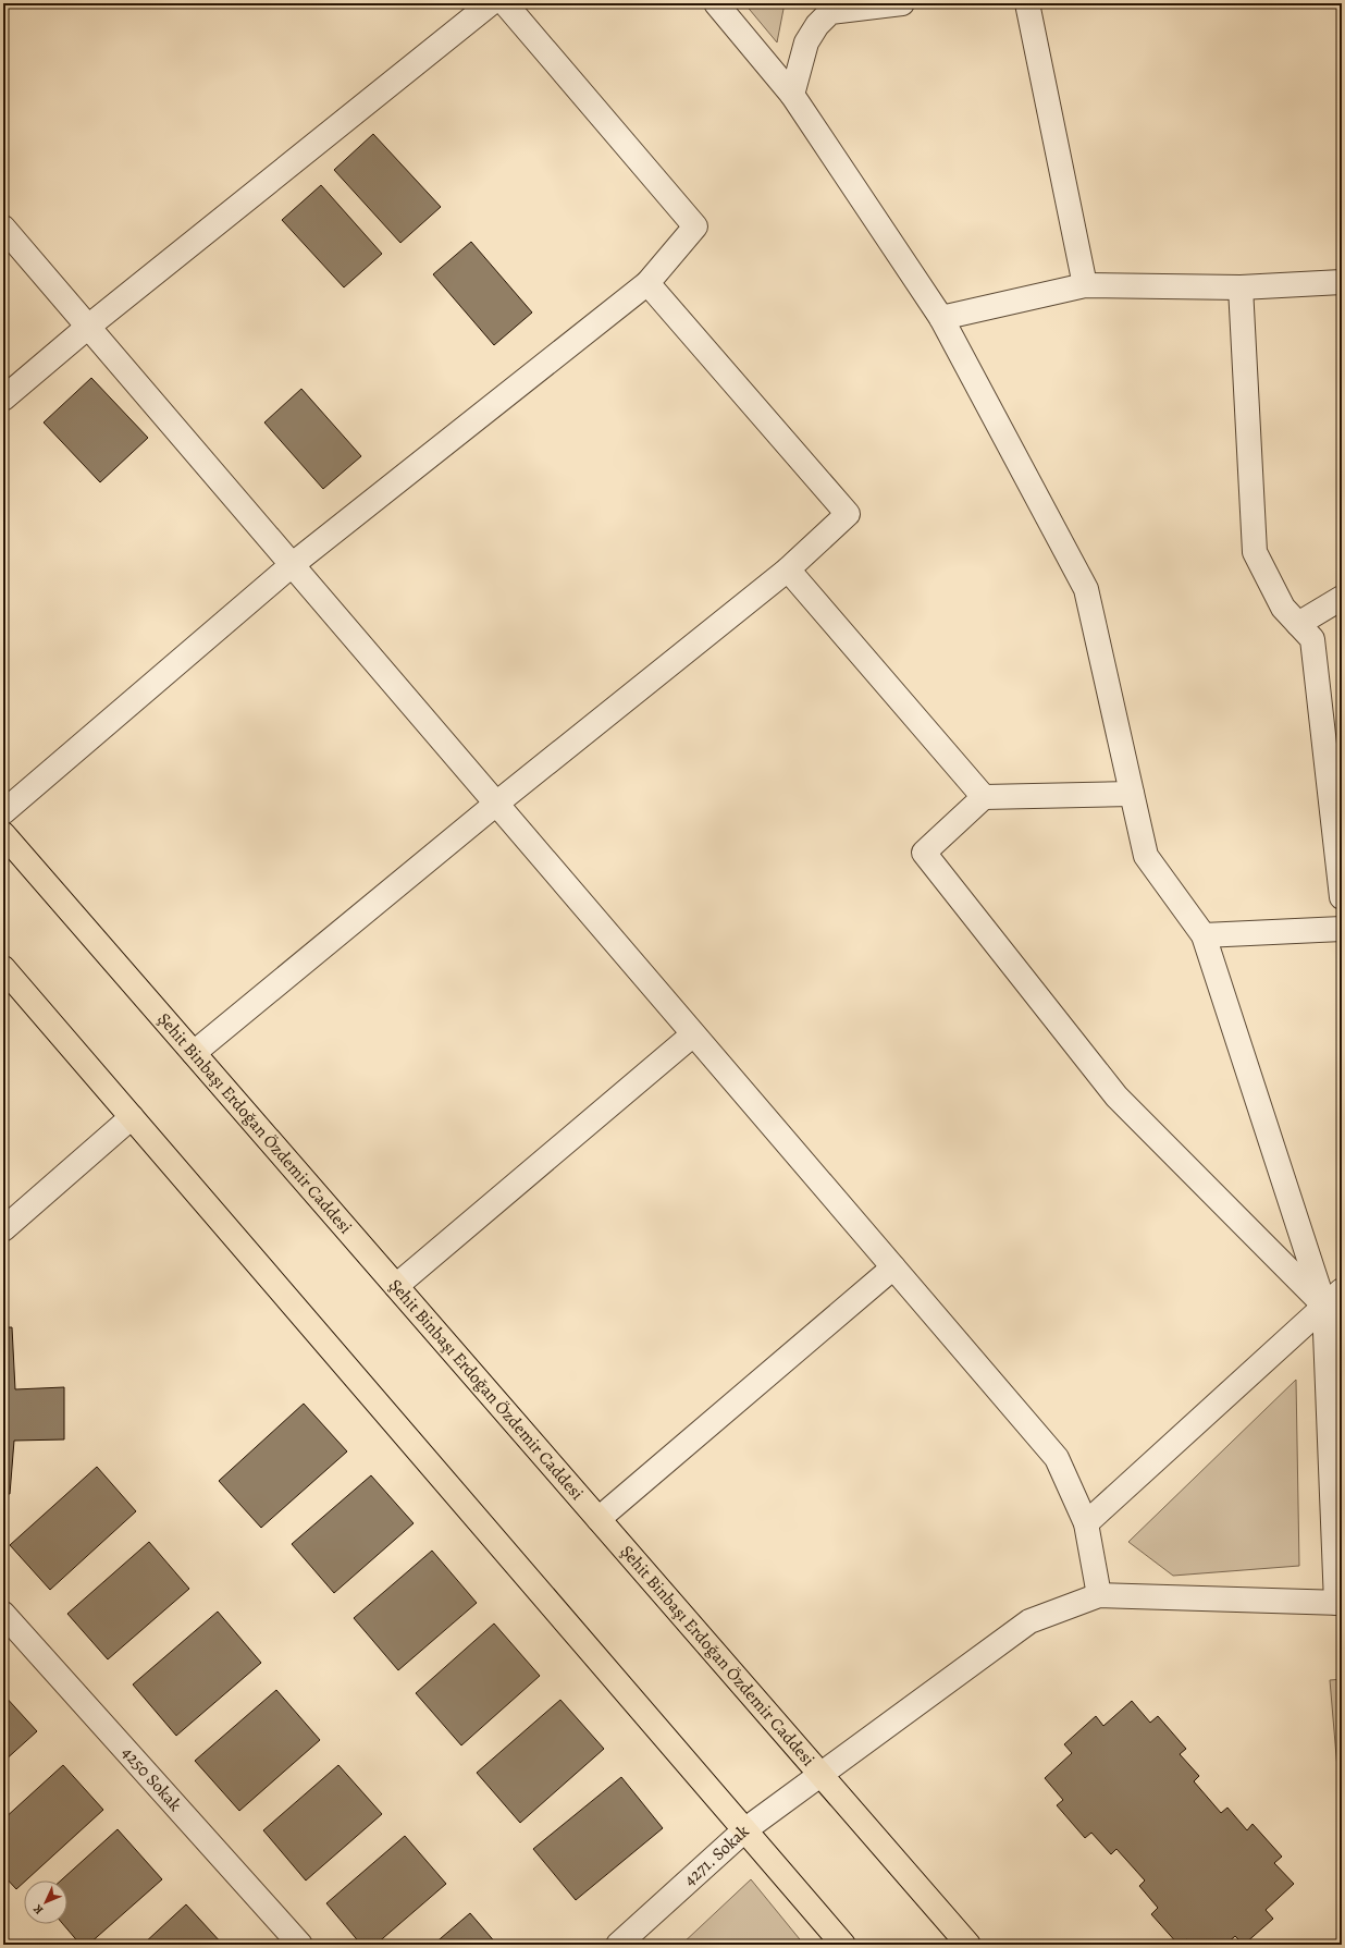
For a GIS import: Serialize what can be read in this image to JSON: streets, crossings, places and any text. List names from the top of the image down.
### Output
{
  "streets": {
    "main road": ["Şehit Binbaşı Erdoğan Özdemir Caddesi"],
    "street": ["4250 Sokak", "4271. Sokak"]
  },
  "crossings": [
    ["Şehit Binbaşı Erdoğan Özdemir Caddesi", "4271. Sokak"]
  ],
  "north": "bottom left"
}
